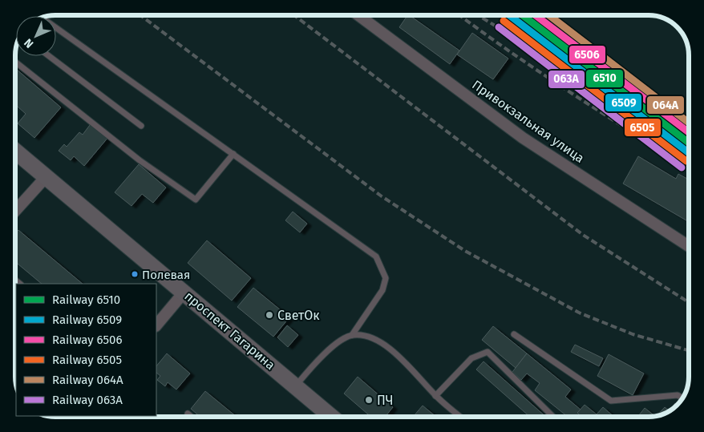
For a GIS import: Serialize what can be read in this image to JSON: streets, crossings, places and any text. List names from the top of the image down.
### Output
{
  "streets": {
    "main road": ["проспект Гагарина"],
    "street": ["Привокзальная улица"]
  },
  "places": ["Полевая", "СветОк", "ПЧ"],
  "lines": [
    "rail line 6510",
    "rail line 6509",
    "rail line 6506",
    "rail line 064А",
    "rail line 6505",
    "rail line 063А"
  ],
  "legend": [
    "Railway 6510",
    "Railway 6509",
    "Railway 6506",
    "Railway 6505",
    "Railway 064А",
    "Railway 063А"
  ],
  "north": "bottom left"
}
